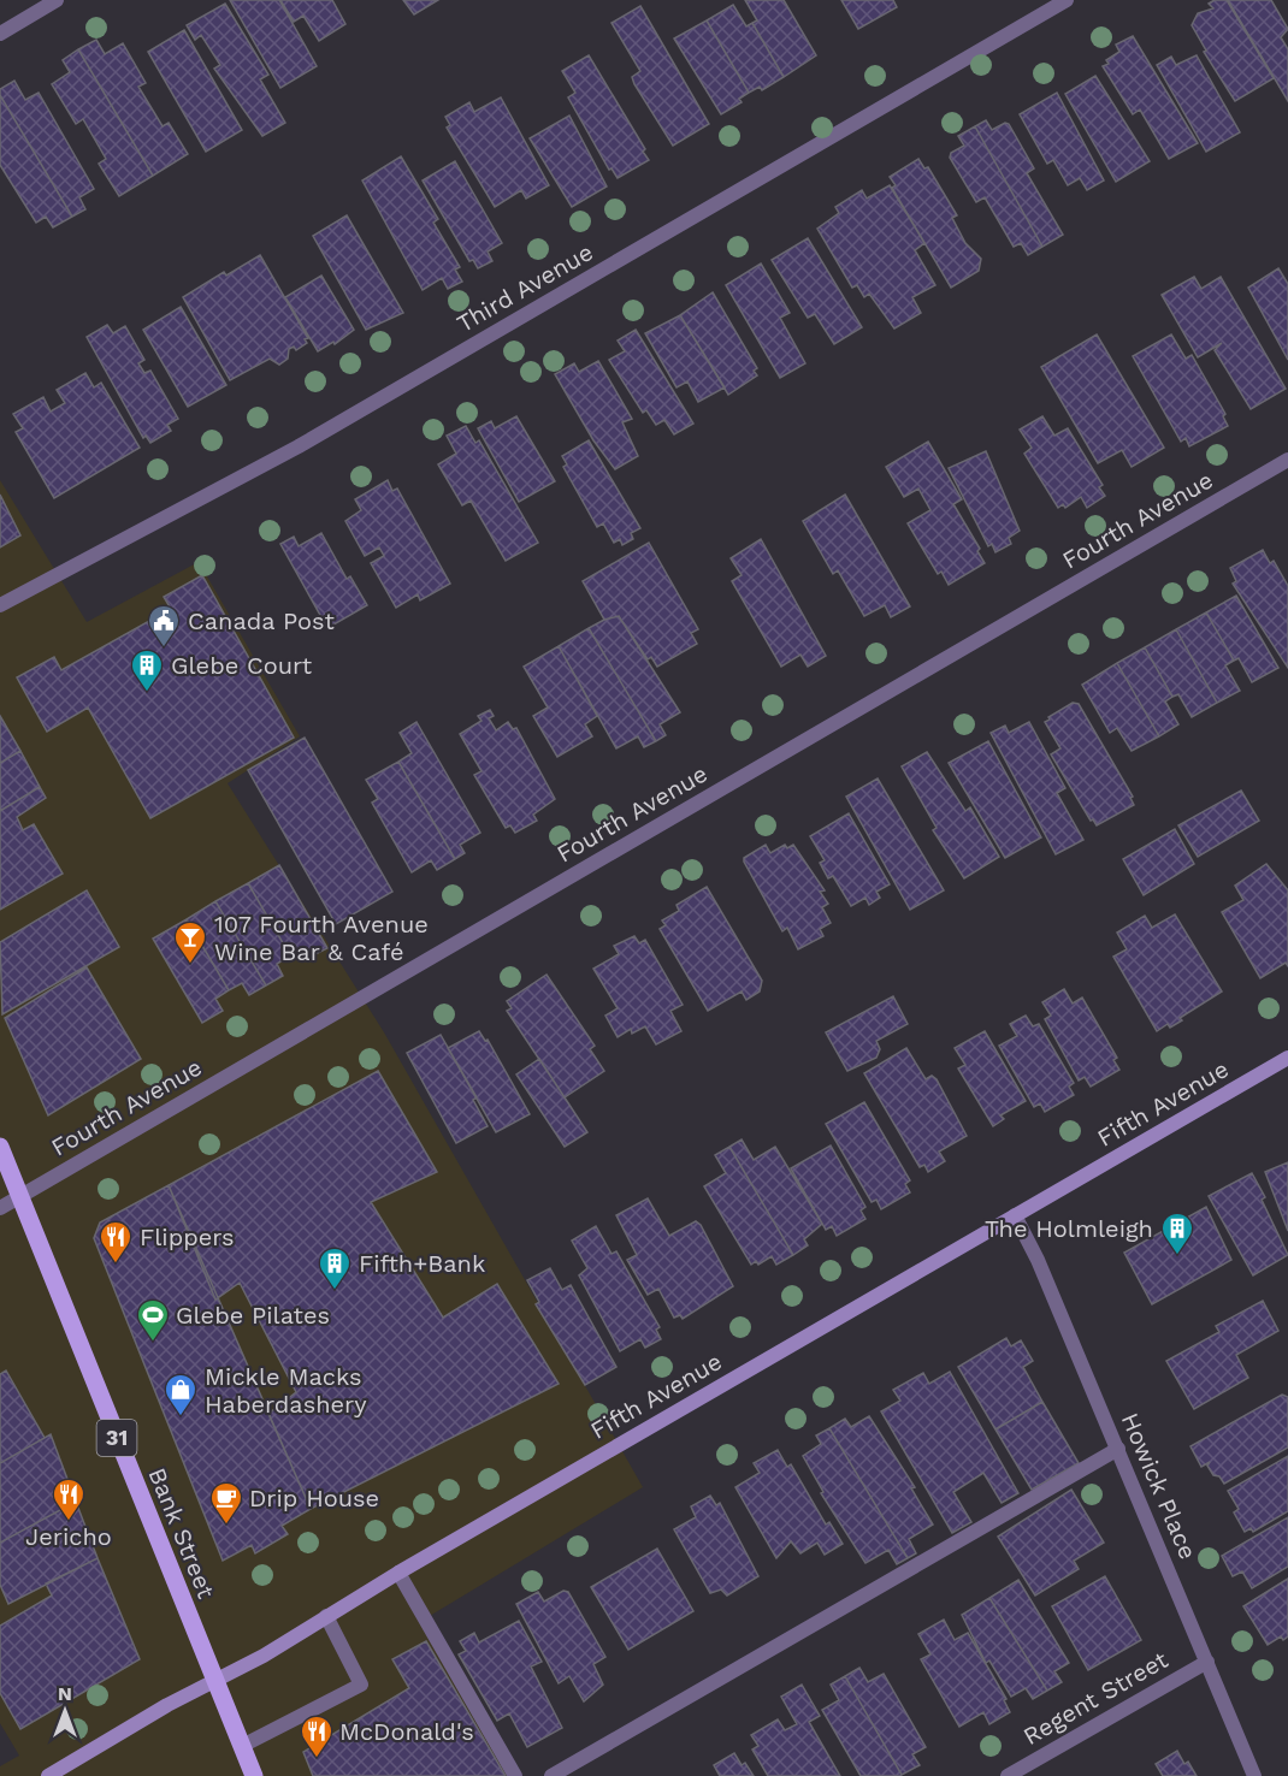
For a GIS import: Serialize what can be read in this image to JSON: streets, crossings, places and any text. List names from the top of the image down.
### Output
{
  "streets": {
    "main road": ["31", "Bank Street"],
    "street": [
      "Third Avenue",
      "Fourth Avenue",
      "Fifth Avenue",
      "Howick Place",
      "Regent Street"
    ]
  },
  "crossings": [
    ["Fourth Avenue", "Bank Street"],
    ["Fifth Avenue", "Howick Place"],
    ["Fifth Avenue", "Bank Street"],
    ["Howick Place", "Regent Street"]
  ],
  "places": {
    "public building": ["Canada Post"],
    "building": ["Glebe Court", "The Holmleigh", "Fifth+Bank"],
    "bar": ["107 Fourth Avenue Wine Bar & Café"],
    "restaurant": ["Flippers", "Jericho", "McDonald's"],
    "sports": ["Glebe Pilates"],
    "shop": ["Mickle Macks Haberdashery"],
    "cafe": ["Drip House"]
  },
  "north": "top"
}
